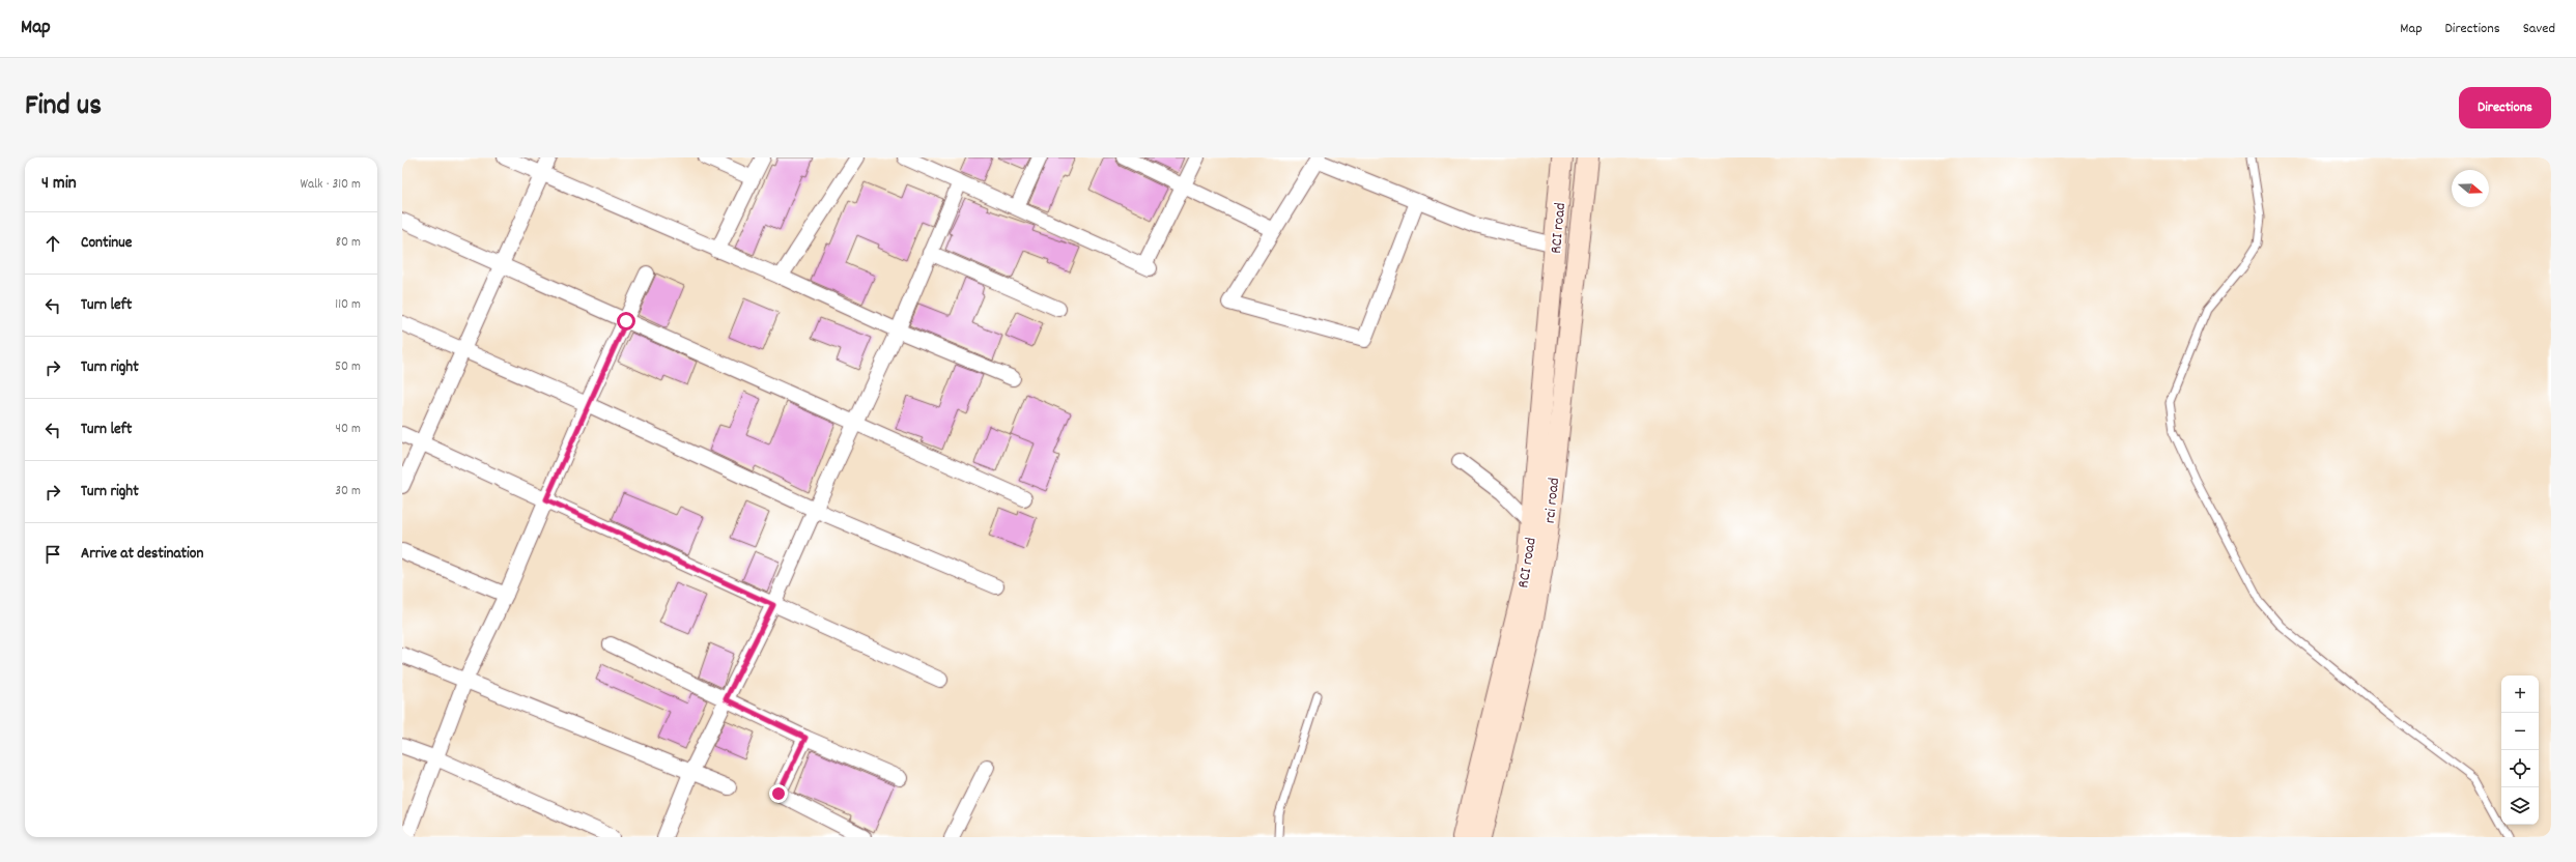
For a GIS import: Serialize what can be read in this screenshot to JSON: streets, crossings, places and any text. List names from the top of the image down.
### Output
{
  "streets": {
    "main road": ["RCI road", "rci road"]
  },
  "crossings": [
    ["RCI road", "rci road"]
  ],
  "north": "right",
  "page": {
    "header": "Map",
    "nav": ["Map", "Directions", "Saved"],
    "title": "Find us",
    "buttons": "Directions",
    "heading": ["4 min", "Walk · 310 m"],
    "list": [
      ["Continue", "80 m"],
      ["Turn left", "110 m"],
      ["Turn right", "50 m"],
      ["Turn left", "40 m"],
      ["Turn right", "30 m"],
      "Arrive at destination"
    ],
    "map_buttons": ["+", "−"]
  }
}
